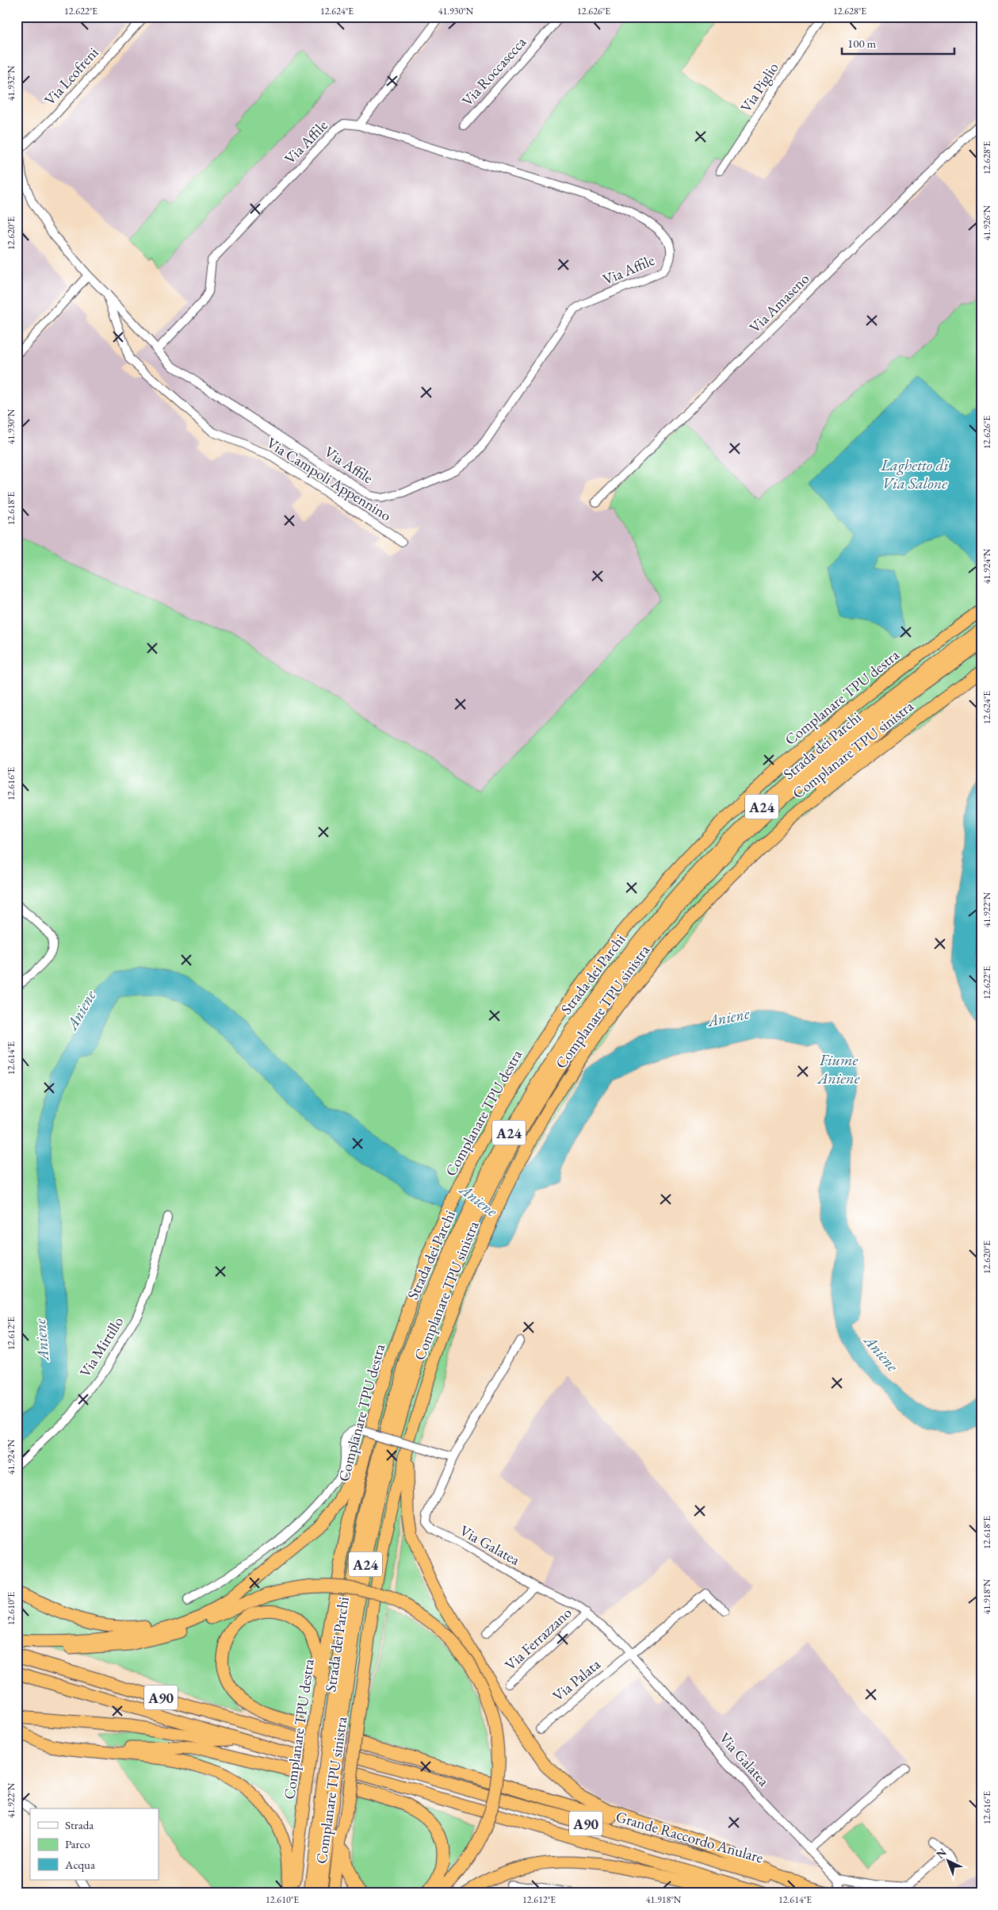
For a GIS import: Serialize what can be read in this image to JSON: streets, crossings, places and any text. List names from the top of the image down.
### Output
{
  "streets": {
    "highway": [
      "Complanare TPU destra",
      "Strada dei Parchi",
      "Complanare TPU sinistra",
      "A24",
      "A90",
      "Grande Raccordo Anulare"
    ],
    "street": [
      "Via Roccasecca",
      "Via Leofreni",
      "Via Piglio",
      "Via Affile",
      "Via Amaseno",
      "Via Campoli Appennino",
      "Via Mirtillo",
      "Via Galatea",
      "Via Ferrazzano",
      "Via Palata"
    ]
  },
  "crossings": [
    ["Via Leofreni", "Via Campoli Appennino"],
    ["Via Affile", "Via Campoli Appennino"],
    ["Via Galatea", "Via Ferrazzano"],
    ["Via Galatea", "Via Palata"]
  ],
  "water": ["Laghetto di Via Salone", "Aniene", "Fiume Aniene"],
  "legend": ["Strada", "Parco", "Acqua"],
  "scale_bar": "100 m",
  "north": "top left",
  "coordinates": [
    "12.622°E",
    "12.624°E",
    "41.930°N",
    "12.626°E",
    "12.628°E",
    "41.932°N",
    "41.926°N",
    "12.620°E",
    "12.618°E",
    "41.924°N",
    "12.616°E",
    "41.922°N",
    "12.614°E",
    "12.612°E",
    "41.918°N",
    "12.610°E"
  ]
}
